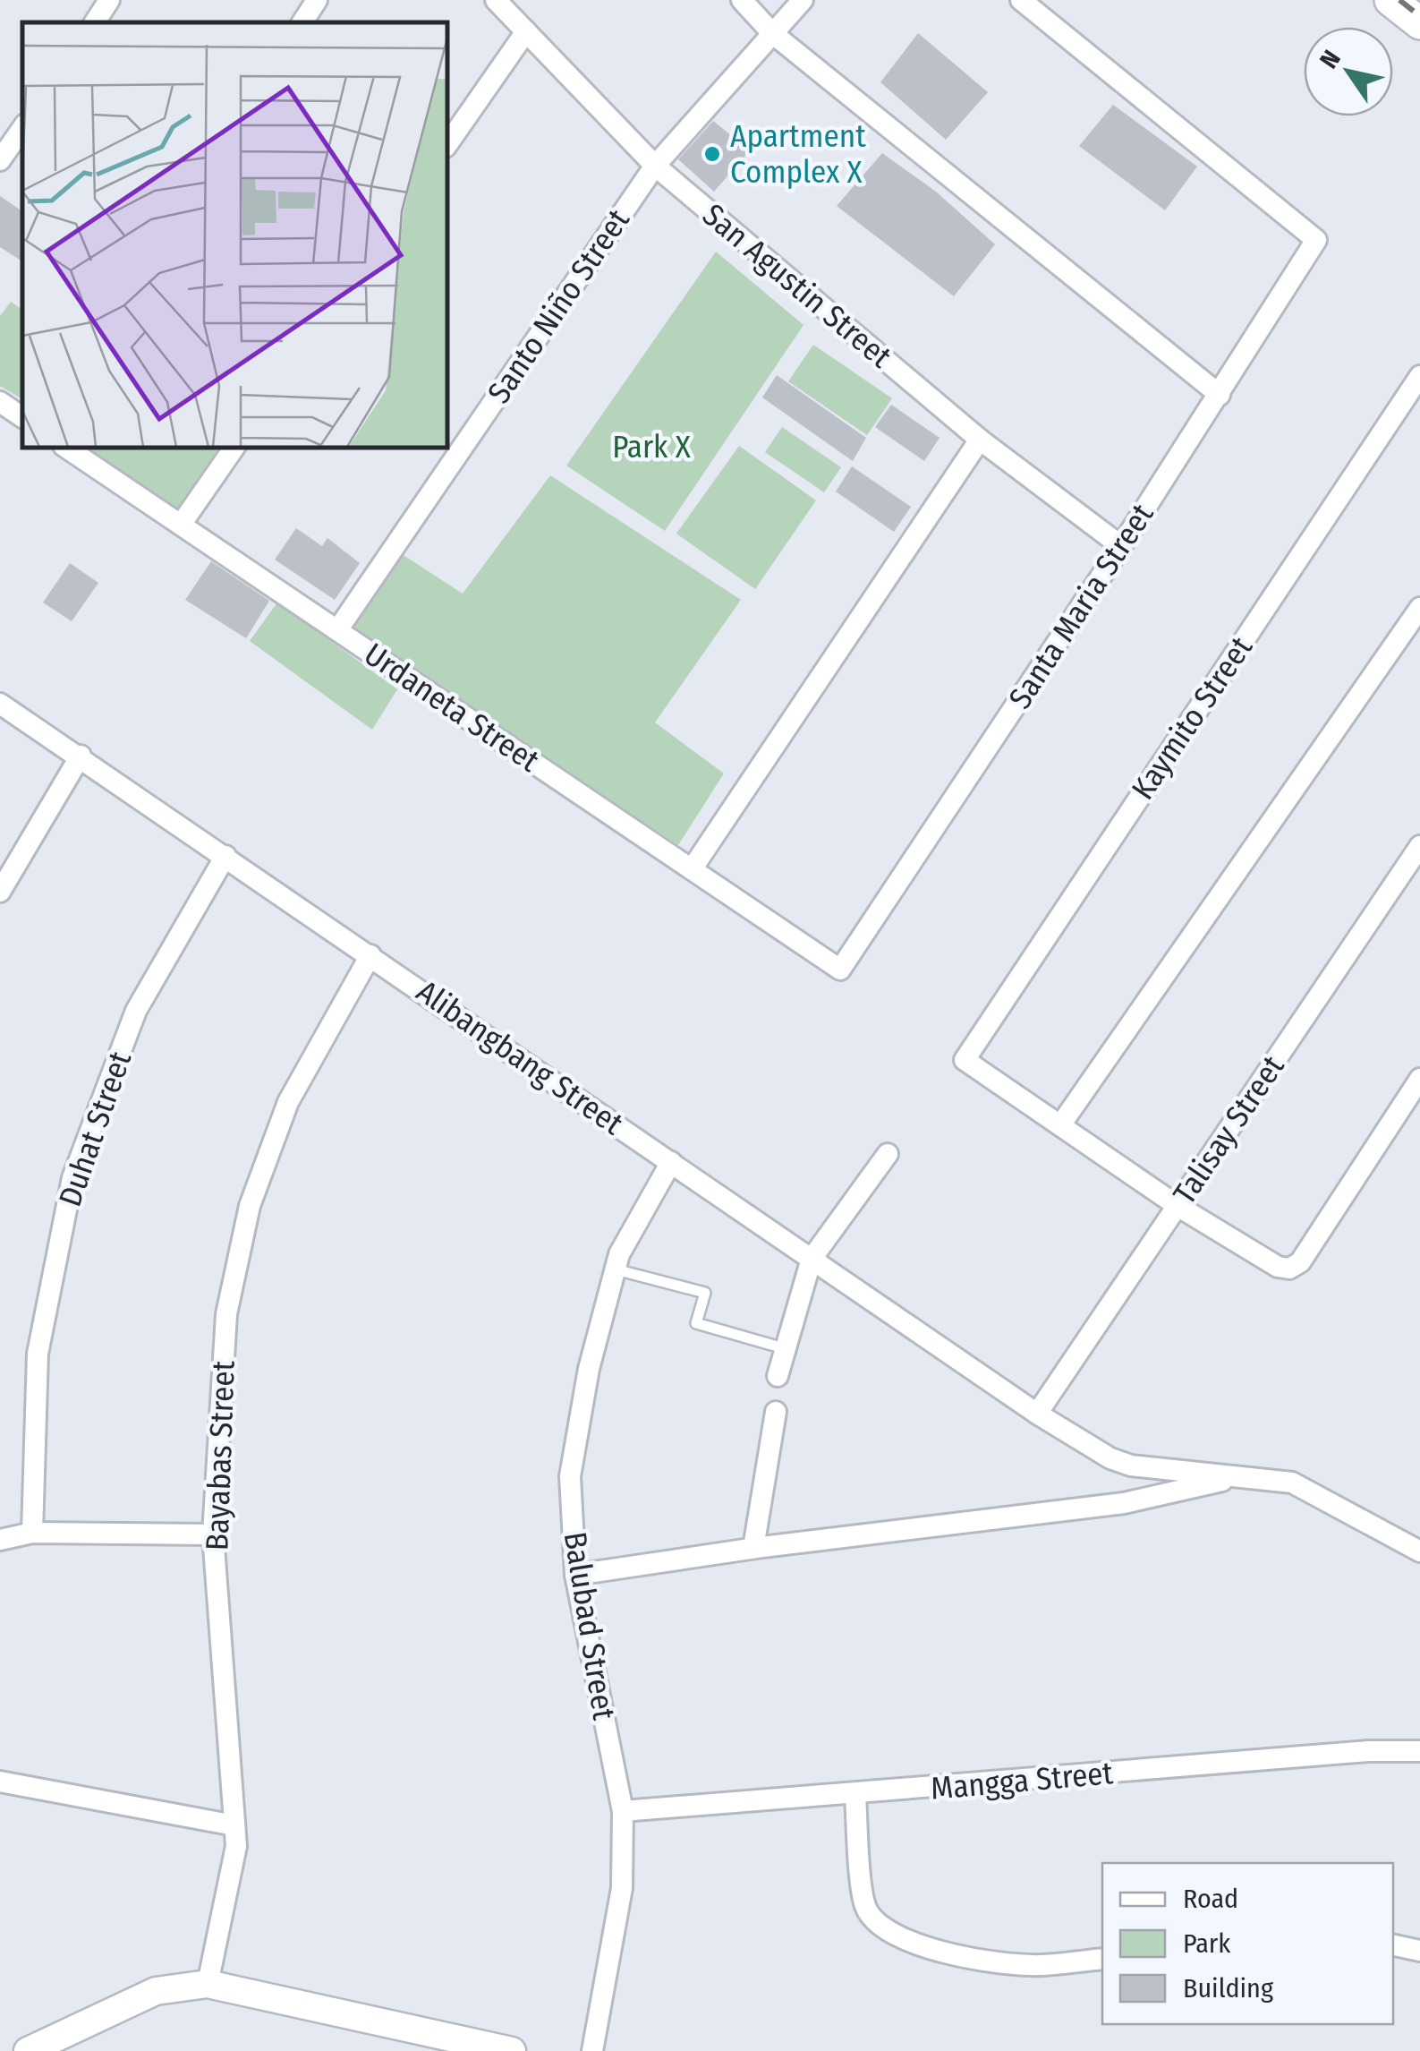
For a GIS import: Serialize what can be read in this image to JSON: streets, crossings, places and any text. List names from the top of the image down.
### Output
{
  "streets": {
    "street": [
      "San Agustin Street",
      "Santo Niño Street",
      "Santa Maria Street",
      "Urdaneta Street",
      "Kaymito Street",
      "Alibangbang Street",
      "Duhat Street",
      "Talisay Street",
      "Bayabas Street",
      "Balubad Street",
      "Mangga Street"
    ]
  },
  "crossings": [
    ["San Agustin Street", "Santo Niño Street"],
    ["San Agustin Street", "Santa Maria Street"],
    ["Santo Niño Street", "Urdaneta Street"],
    ["Santa Maria Street", "Urdaneta Street"],
    ["Alibangbang Street", "Duhat Street"],
    ["Alibangbang Street", "Talisay Street"],
    ["Alibangbang Street", "Bayabas Street"],
    ["Alibangbang Street", "Balubad Street"],
    ["Balubad Street", "Mangga Street"]
  ],
  "parks": ["Park X"],
  "places": ["Apartment Complex X"],
  "legend": ["Road", "Park", "Building"],
  "north": "top left"
}
